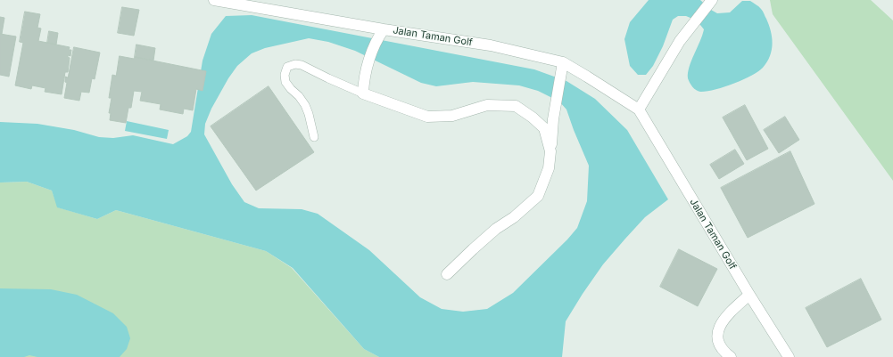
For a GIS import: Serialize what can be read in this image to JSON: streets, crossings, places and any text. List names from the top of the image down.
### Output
{
  "streets": {
    "street": ["Jalan Taman Golf"]
  }
}
